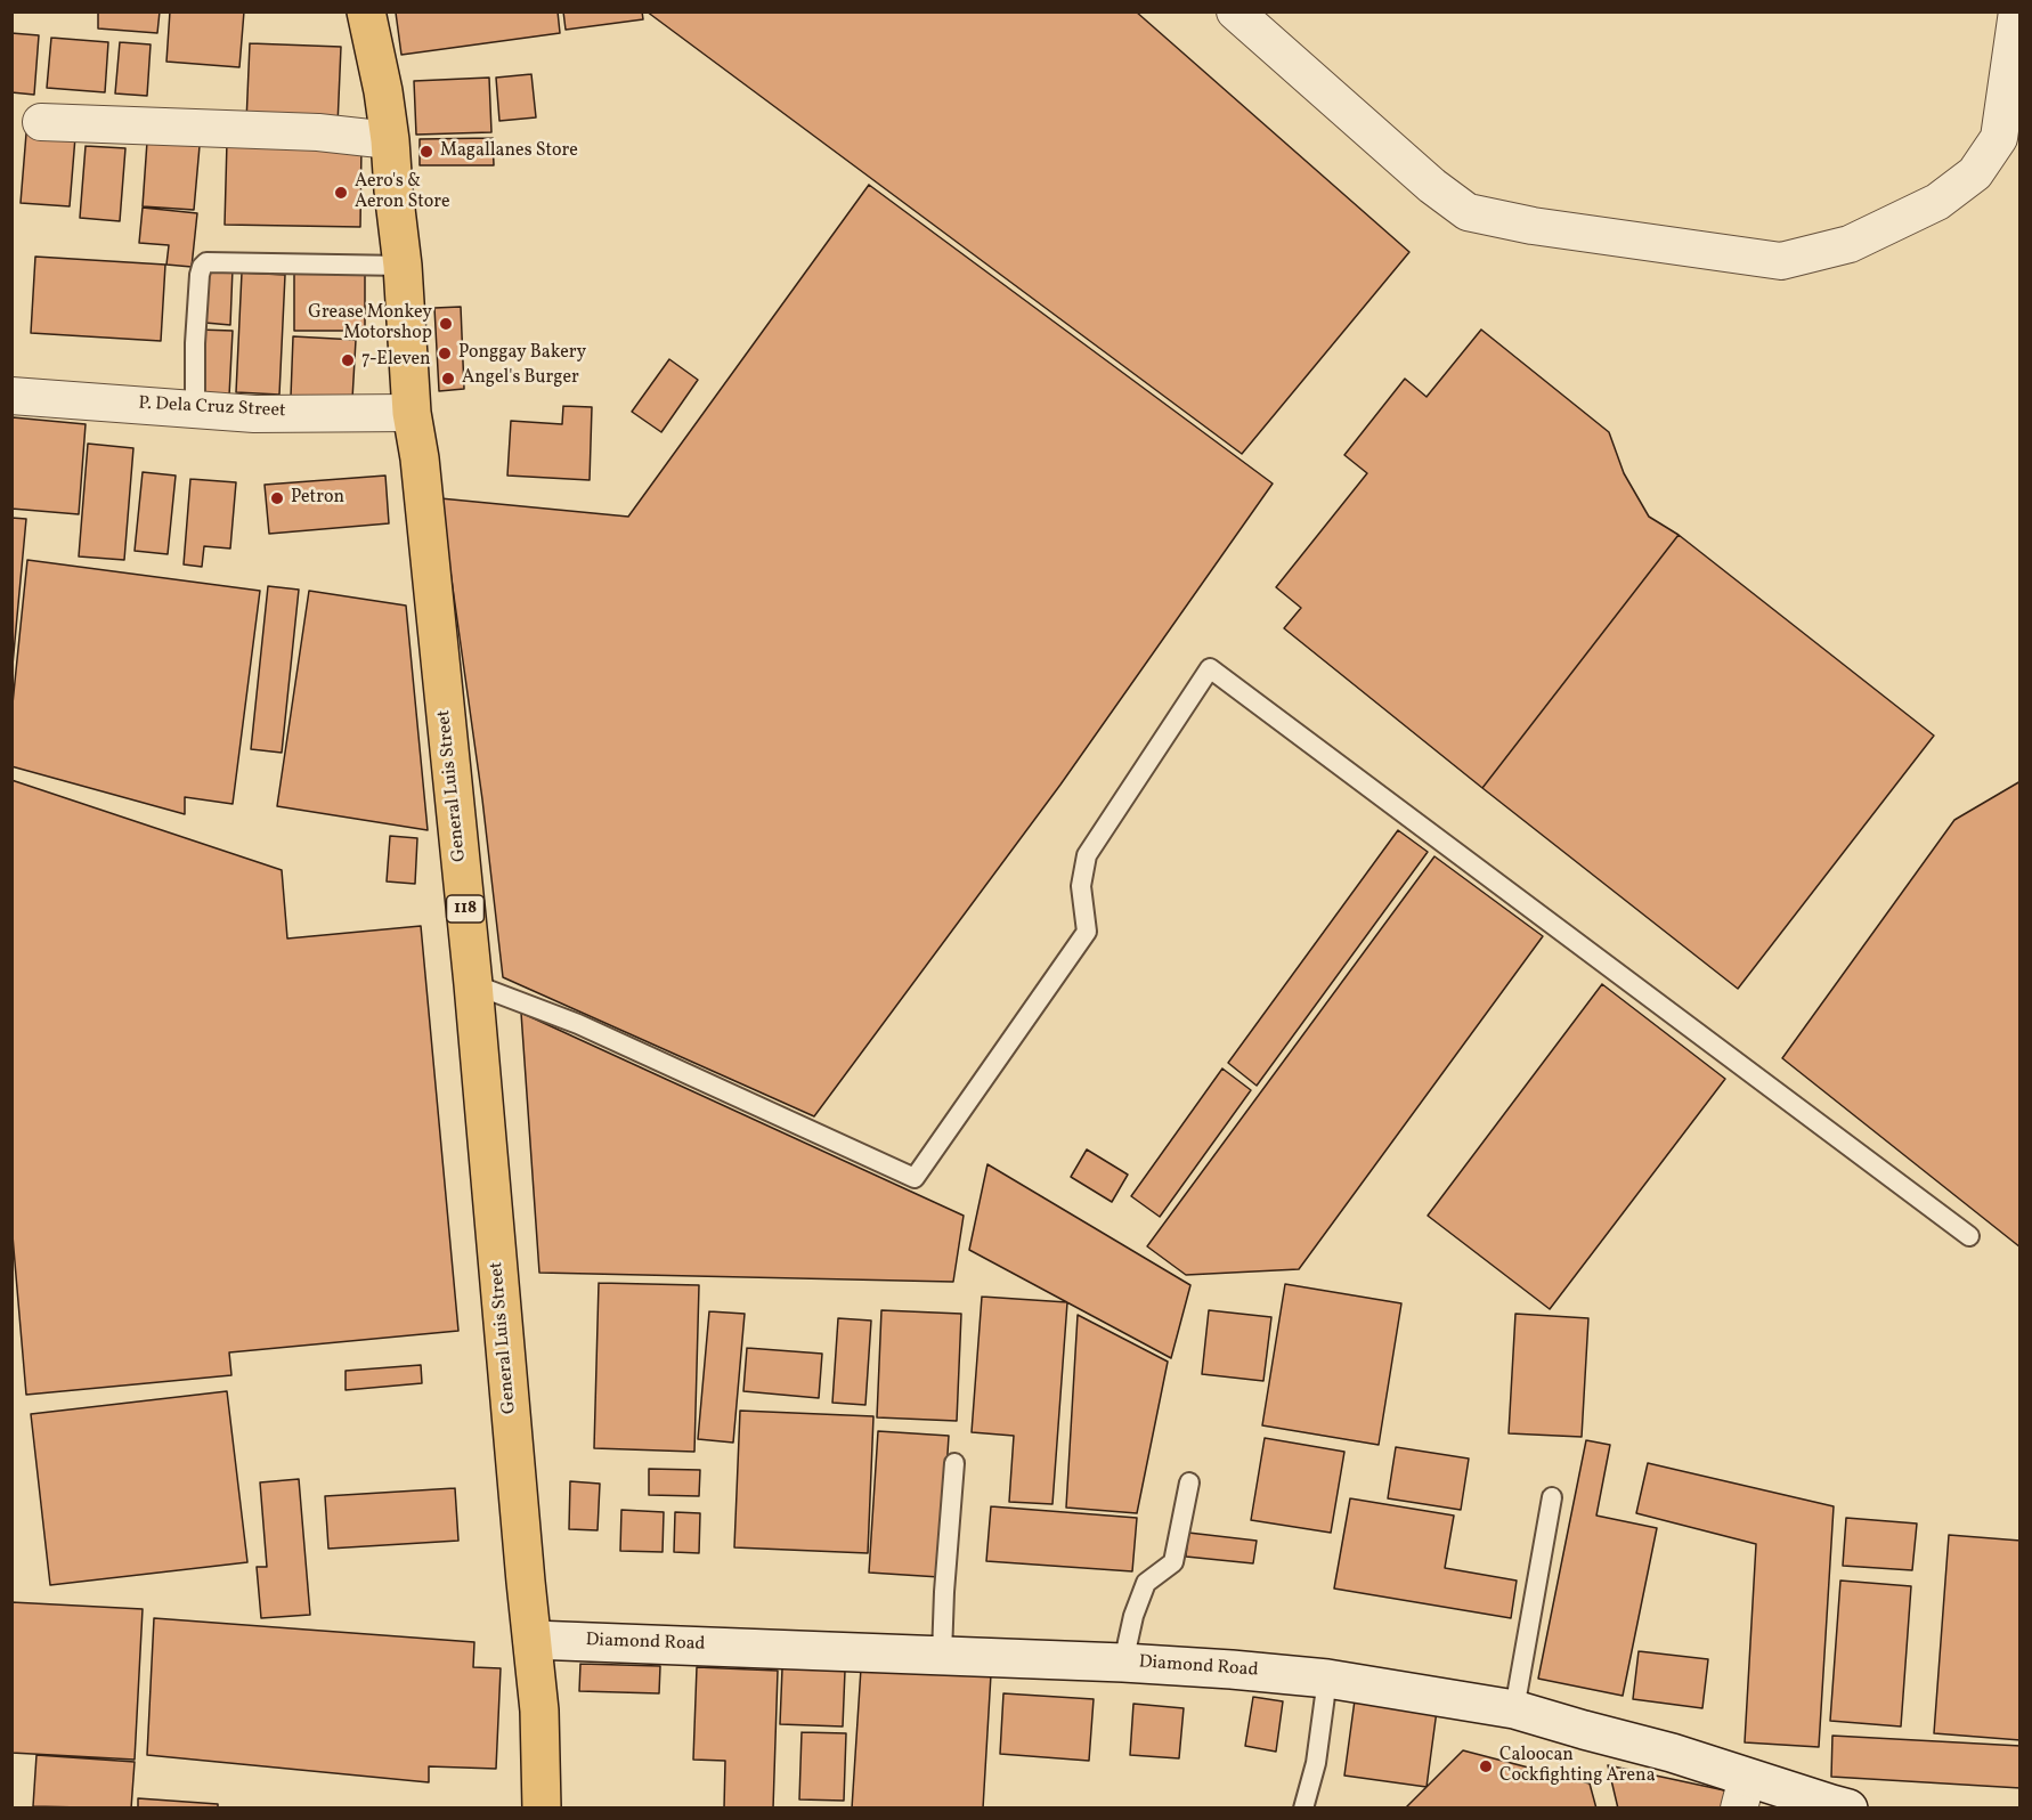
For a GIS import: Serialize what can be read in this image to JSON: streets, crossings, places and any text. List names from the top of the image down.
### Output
{
  "streets": {
    "main road": ["General Luis Street", "118", "Diamond Road"],
    "street": ["P. Dela Cruz Street"]
  },
  "crossings": [
    ["P. Dela Cruz Street", "General Luis Street"],
    ["General Luis Street", "Diamond Road"]
  ],
  "places": [
    "Magallanes Store",
    "Aero's & Aeron Store",
    "Grease Monkey Motorshop",
    "Ponggay Bakery",
    "7-Eleven",
    "Angel's Burger",
    "Petron",
    "Caloocan Cockfighting Arena"
  ]
}
